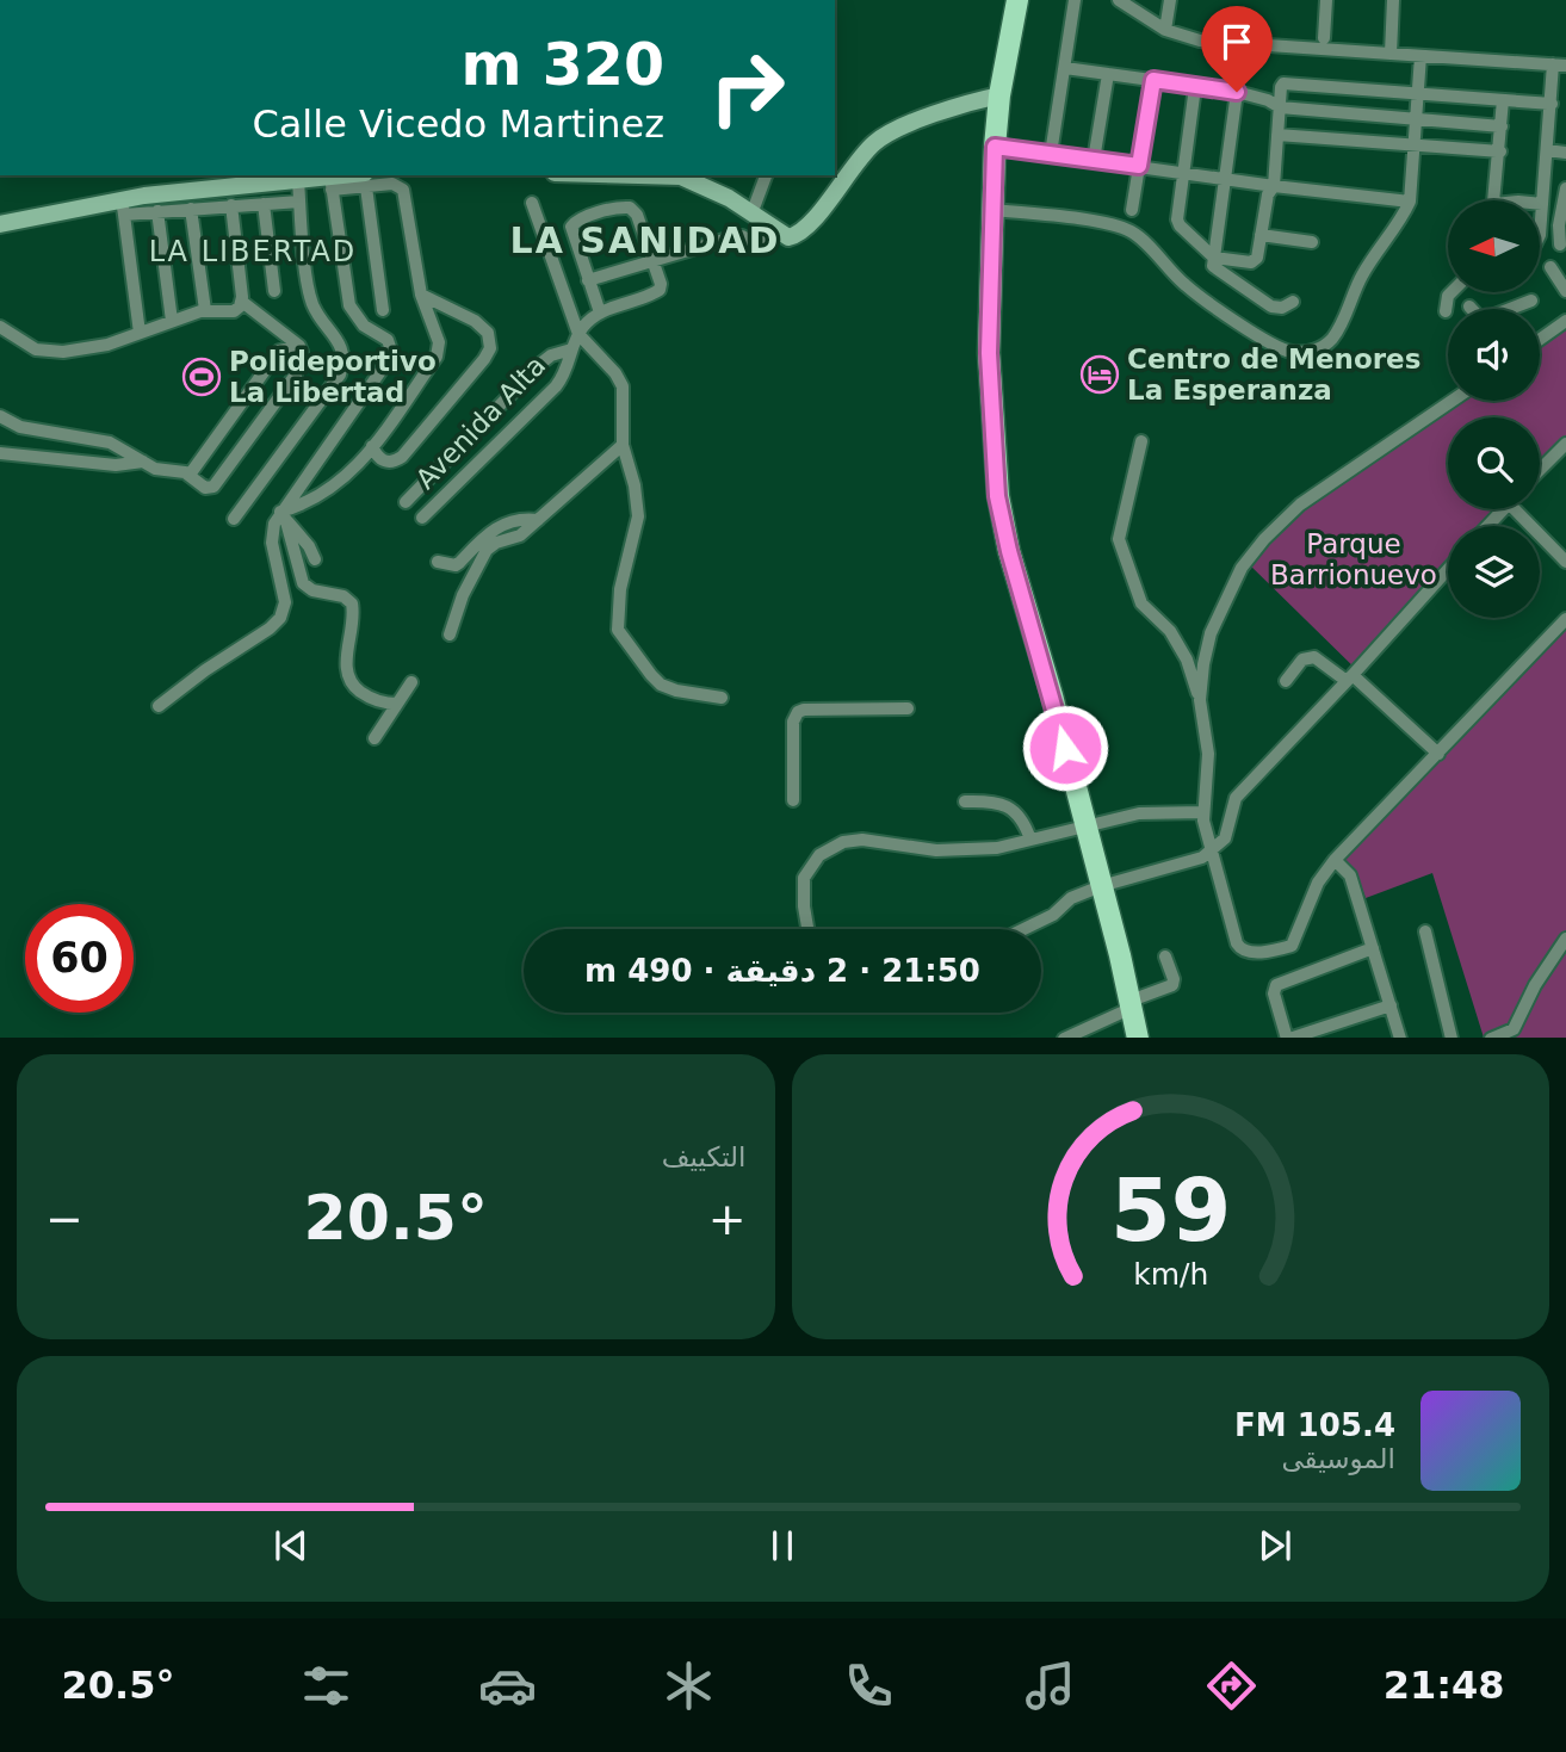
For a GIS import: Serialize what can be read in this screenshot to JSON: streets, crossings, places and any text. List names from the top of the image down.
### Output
{
  "streets": {
    "street": ["Avenida Alta"]
  },
  "districts": ["LA SANIDAD", "LA LIBERTAD"],
  "parks": ["Parque Barrionuevo"],
  "places": {
    "hotel": ["Centro de Menores La Esperanza"],
    "sports": ["Polideportivo La Libertad"]
  },
  "north": "left",
  "page": {
    "turn": ["320 m", "Calle Vicedo Martinez"],
    "limit": "60",
    "trip": "21:50 · 2 دقيقة · 490 m",
    "tile": "التكييف",
    "heat": ["−", "20.5°", "+"],
    "song": ["105.4 FM", "الموسيقى"],
    "tabs": ["21:48", "20.5°"],
    "gauge": ["59", "km/h"]
  }
}
